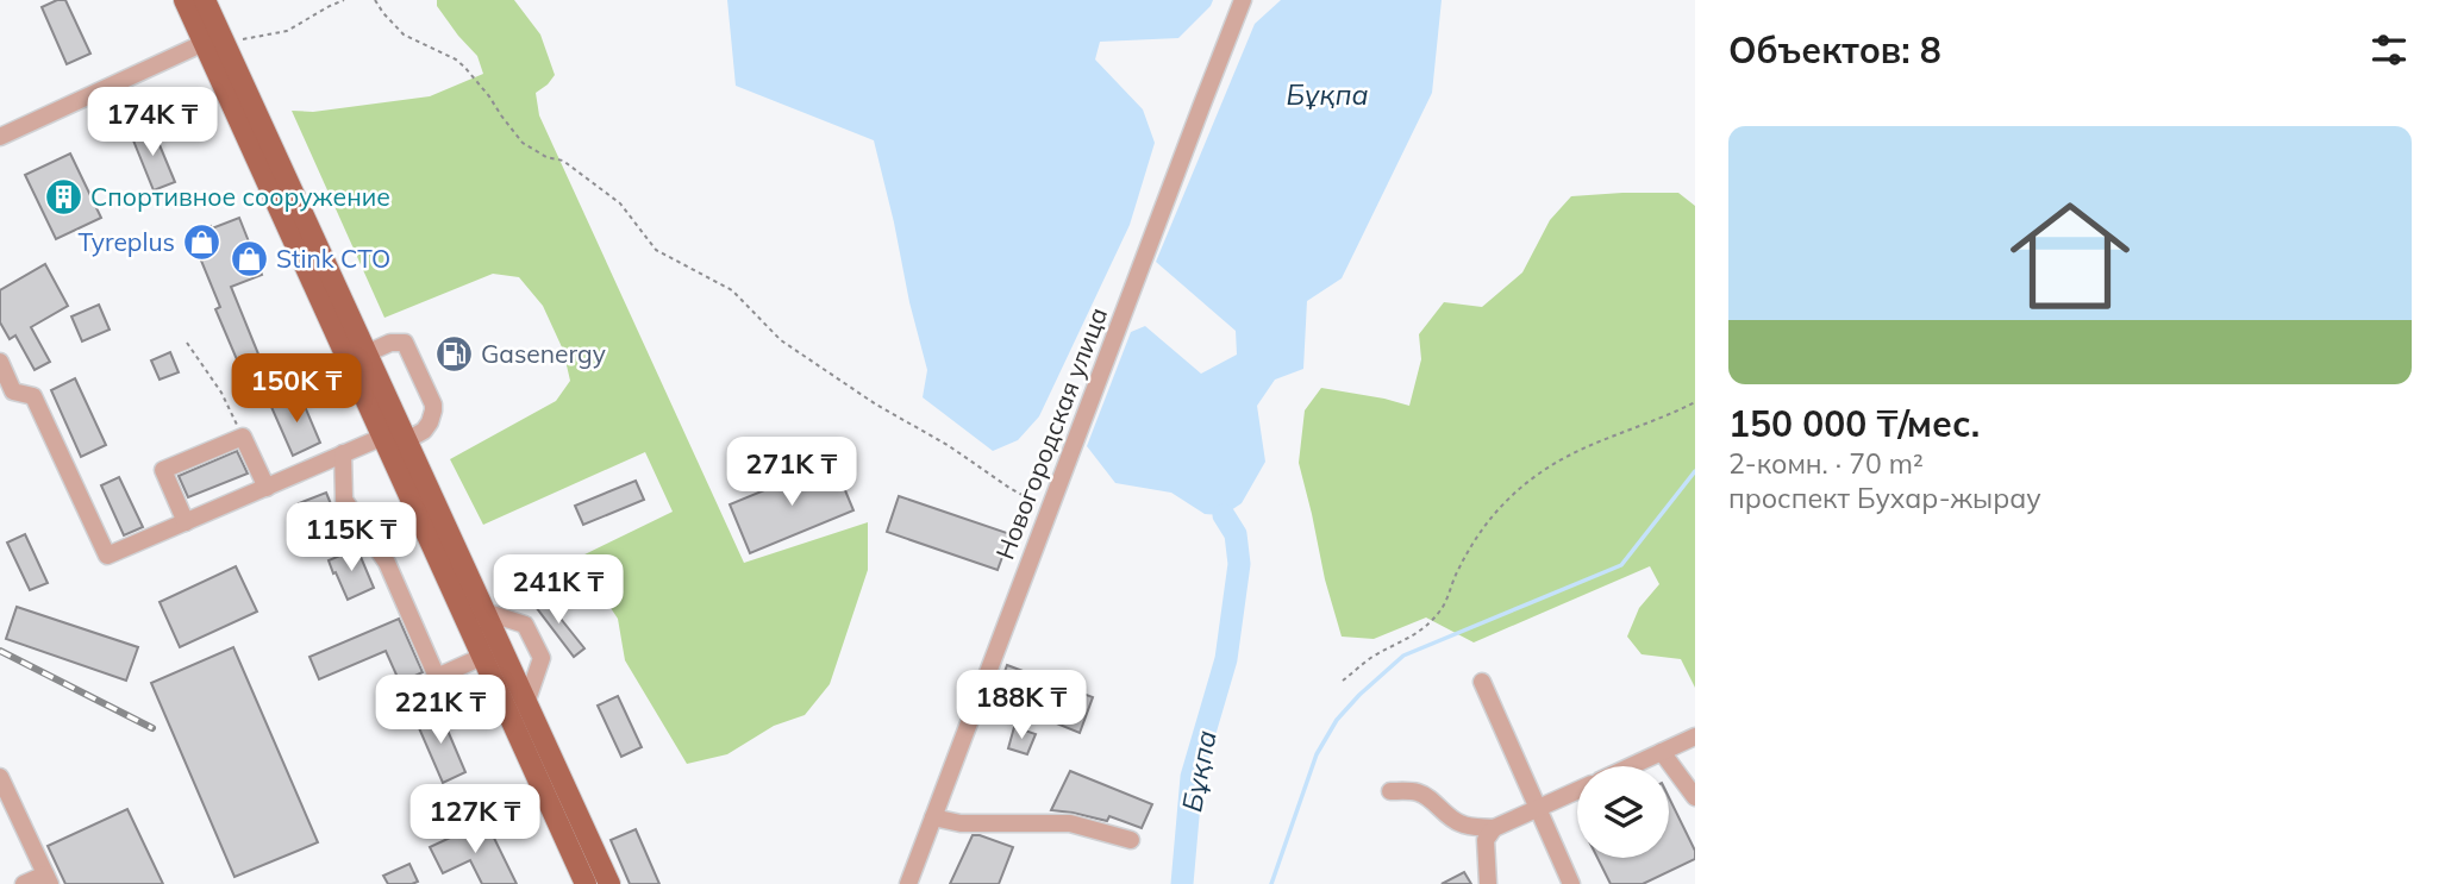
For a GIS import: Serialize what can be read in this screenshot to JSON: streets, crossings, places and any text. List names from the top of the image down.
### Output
{
  "streets": {
    "street": ["Новогородская улица"]
  },
  "water": ["Бұқпа"],
  "places": {
    "building": ["Спортивное сооружение"],
    "shop": ["Tyreplus", "Stink СТО"],
    "fuel station": ["Gasenergy"]
  },
  "page": {
    "heading": "Объектов: 8",
    "price": [
      "174K ₸",
      "150K ₸",
      "271K ₸",
      "115K ₸",
      "241K ₸",
      "188K ₸",
      "221K ₸",
      "127K ₸"
    ],
    "list": [
      {
        "name": "150 000 ₸/мес.",
        "note": "2-комн. · 70 m² · проспект Бухар-жырау"
      }
    ]
  }
}
